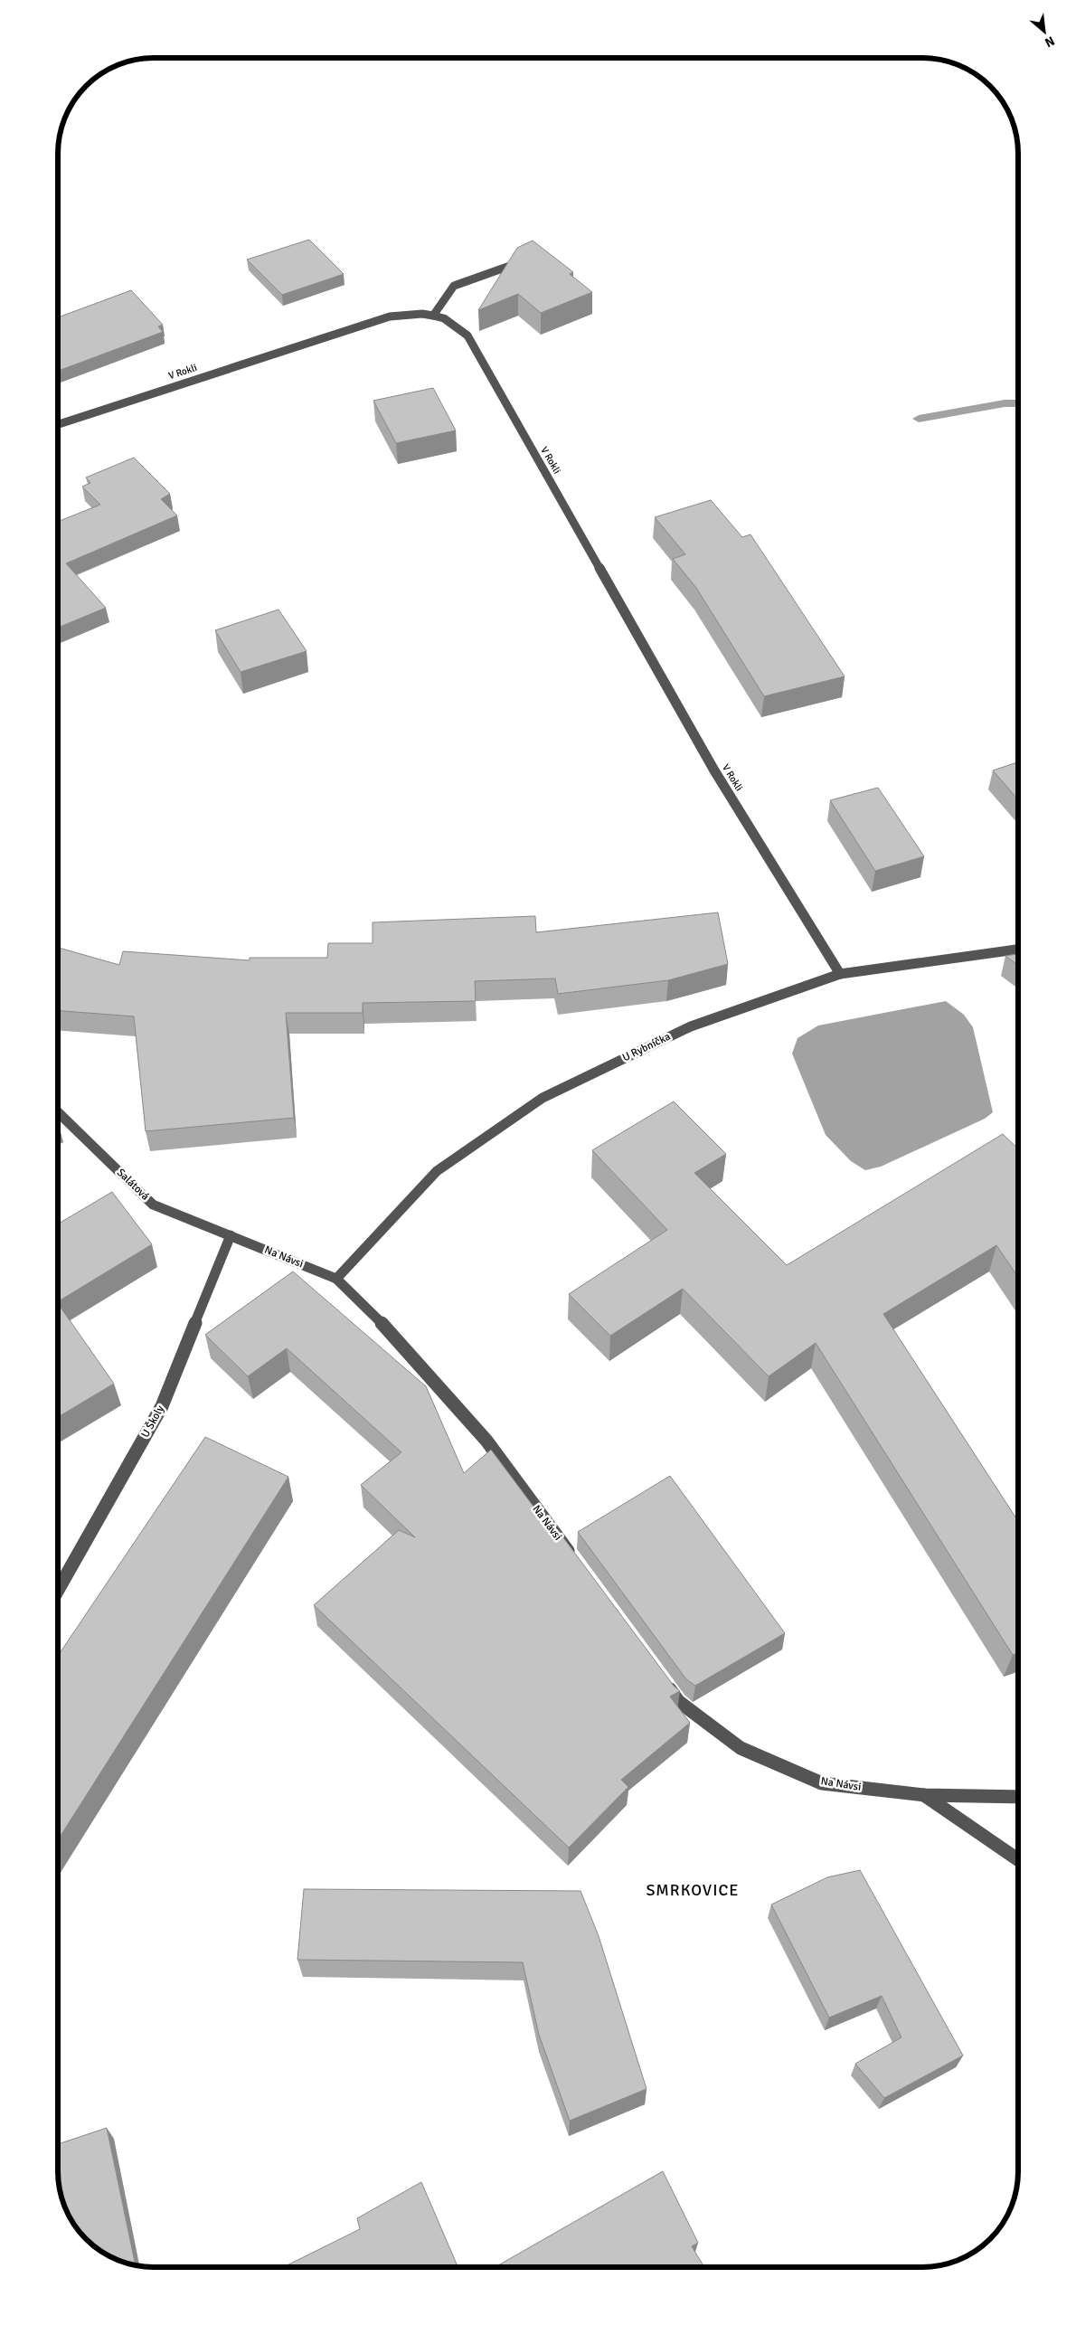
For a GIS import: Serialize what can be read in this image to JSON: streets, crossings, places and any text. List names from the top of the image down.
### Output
{
  "streets": {
    "street": [
      "V Rokli",
      "U Rybníčka",
      "Salátová",
      "Na Návsi",
      "U Školy"
    ]
  },
  "crossings": [
    ["V Rokli", "U Rybníčka"],
    ["U Rybníčka", "Na Návsi"],
    ["Salátová", "Na Návsi"],
    ["Salátová", "U Školy"],
    ["Na Návsi", "U Školy"]
  ],
  "districts": ["SMRKOVICE"],
  "north": "bottom right"
}
